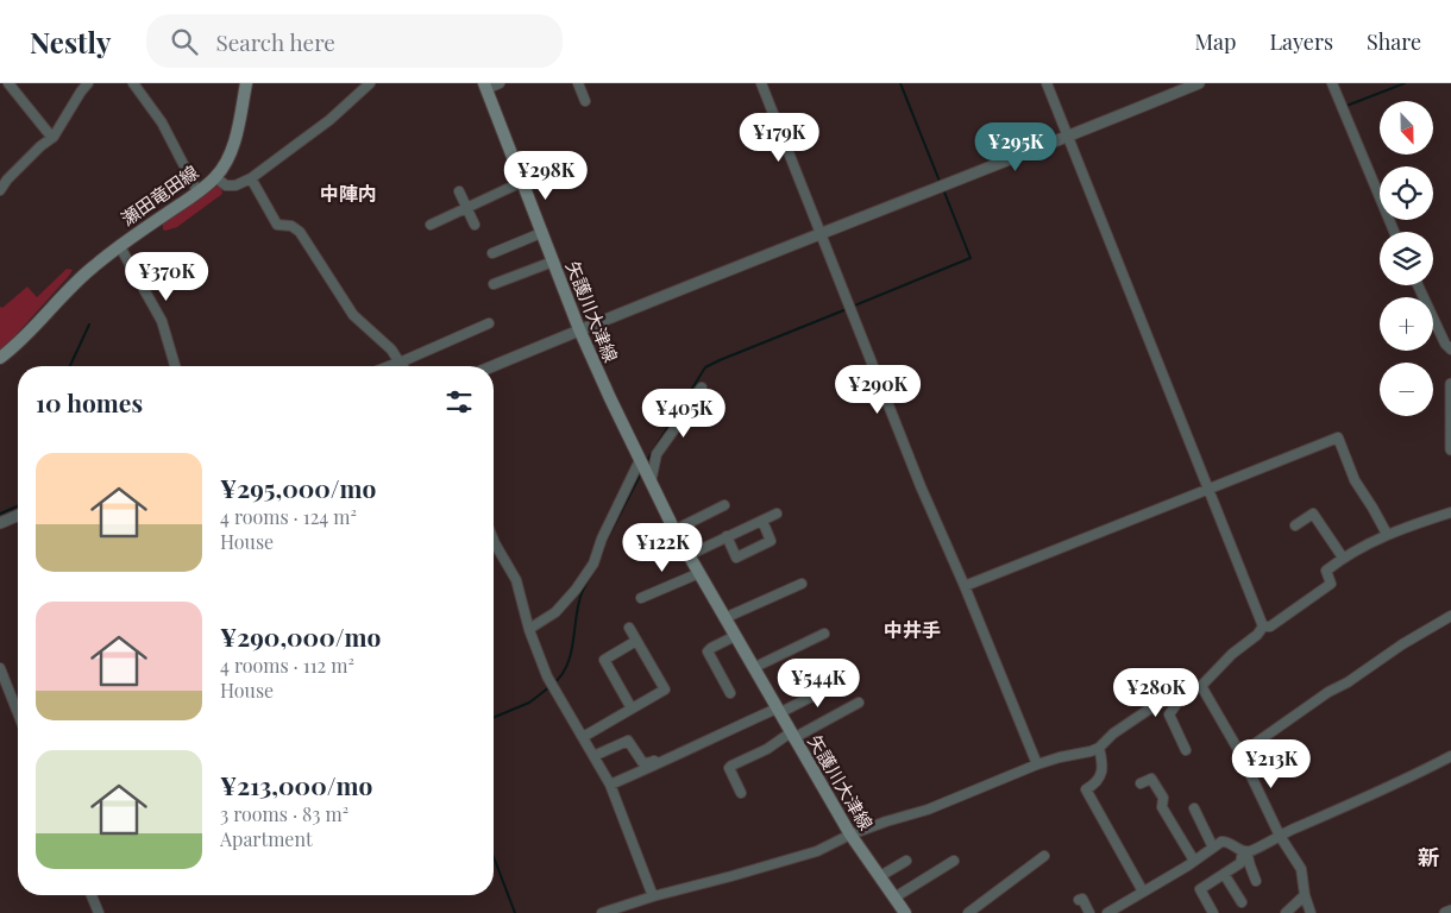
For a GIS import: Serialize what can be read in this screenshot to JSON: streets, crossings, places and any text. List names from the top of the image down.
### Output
{
  "streets": {
    "main road": ["瀬田竜田線", "矢護川大津線"]
  },
  "districts": ["中陣内", "中井手", "新"],
  "north": "bottom",
  "page": {
    "header": "Nestly",
    "search": "Search here",
    "nav": ["Map", "Layers", "Share"],
    "map_buttons": ["+", "−"],
    "price": [
      "¥179K",
      "¥295K",
      "¥298K",
      "¥370K",
      "¥290K",
      "¥405K",
      "¥122K",
      "¥544K",
      "¥280K",
      "¥213K"
    ],
    "heading": "10 homes",
    "list": [
      {
        "name": "¥295,000/mo",
        "note": "4 rooms · 124 m² · House"
      },
      {
        "name": "¥290,000/mo",
        "note": "4 rooms · 112 m² · House"
      },
      {
        "name": "¥213,000/mo",
        "note": "3 rooms · 83 m² · Apartment"
      }
    ]
  }
}
